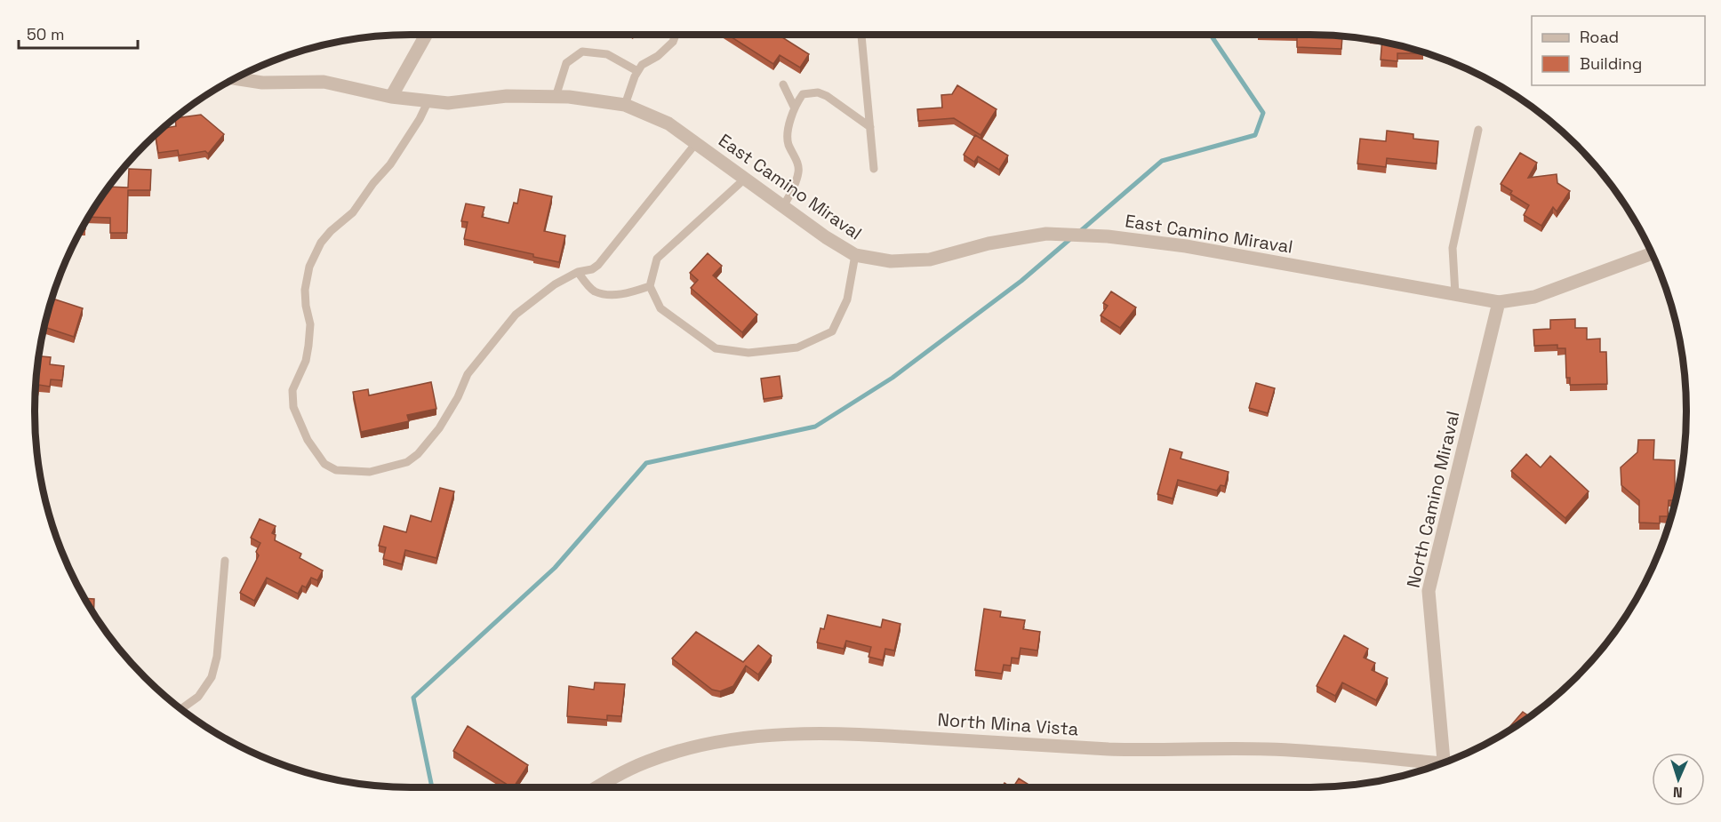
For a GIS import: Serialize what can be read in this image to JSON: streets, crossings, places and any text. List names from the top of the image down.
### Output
{
  "streets": {
    "street": ["East Camino Miraval", "North Camino Miraval", "North Mina Vista"]
  },
  "crossings": [
    ["East Camino Miraval", "North Camino Miraval"]
  ],
  "legend": ["Road", "Building"],
  "scale_bar": "50 m",
  "north": "bottom"
}
